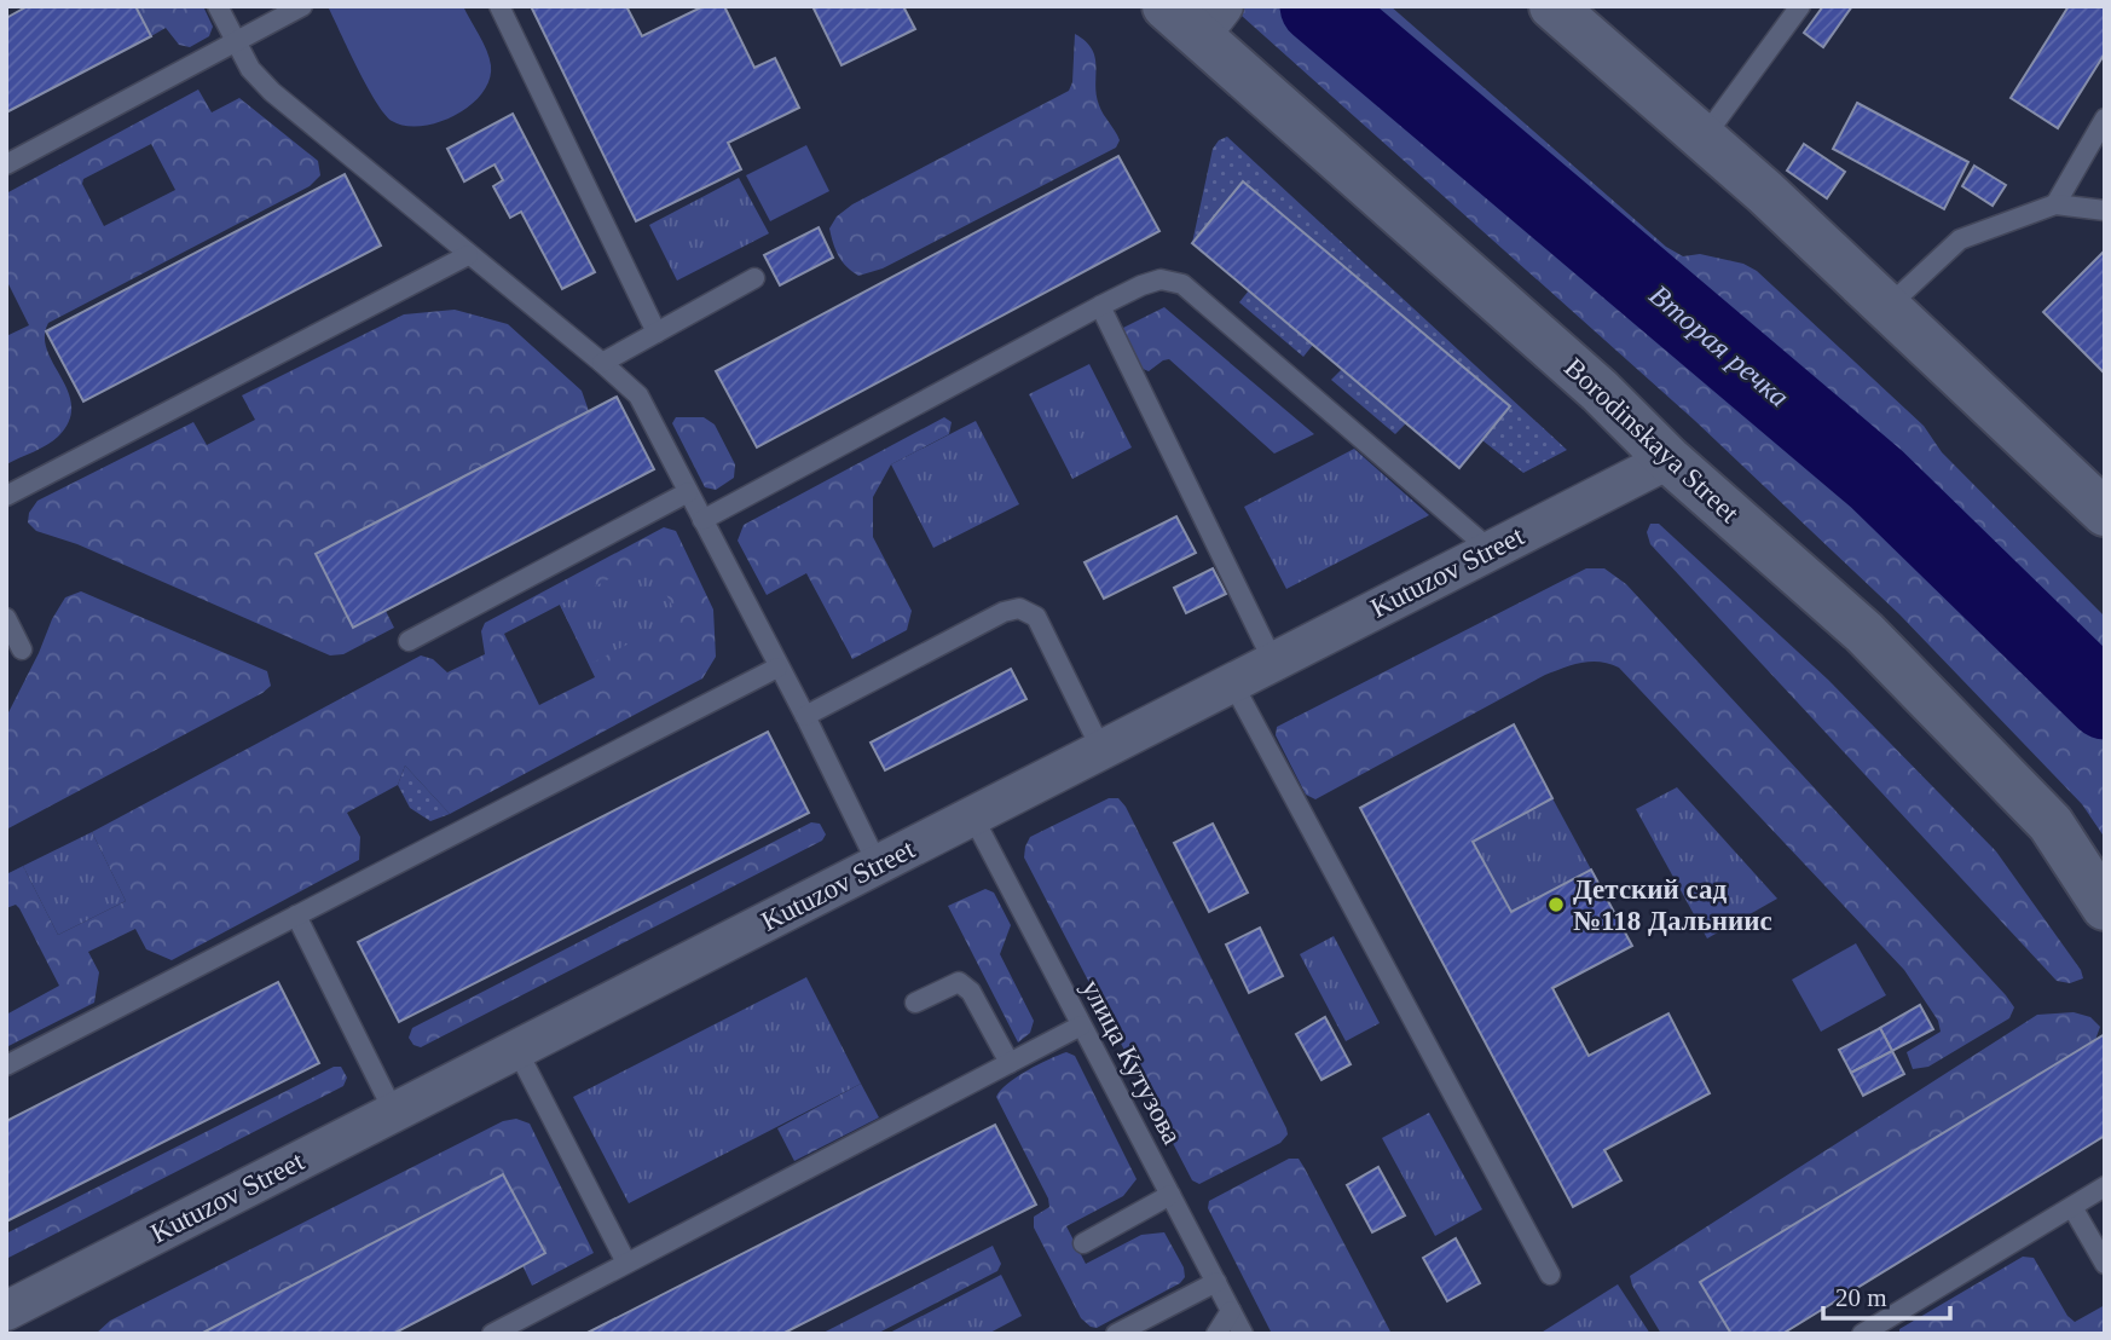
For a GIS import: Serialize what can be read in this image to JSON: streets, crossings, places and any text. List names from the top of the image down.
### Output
{
  "streets": {
    "main road": ["Borodinskaya Street"],
    "street": ["Kutuzov Street"],
    "lane": ["улица Кутузова"]
  },
  "crossings": [
    ["Borodinskaya Street", "Kutuzov Street"],
    ["Kutuzov Street", "улица Кутузова"]
  ],
  "water": ["Вторая речка"],
  "places": ["Детский сад №118 Дальниис"],
  "scale_bar": "20 m"
}
